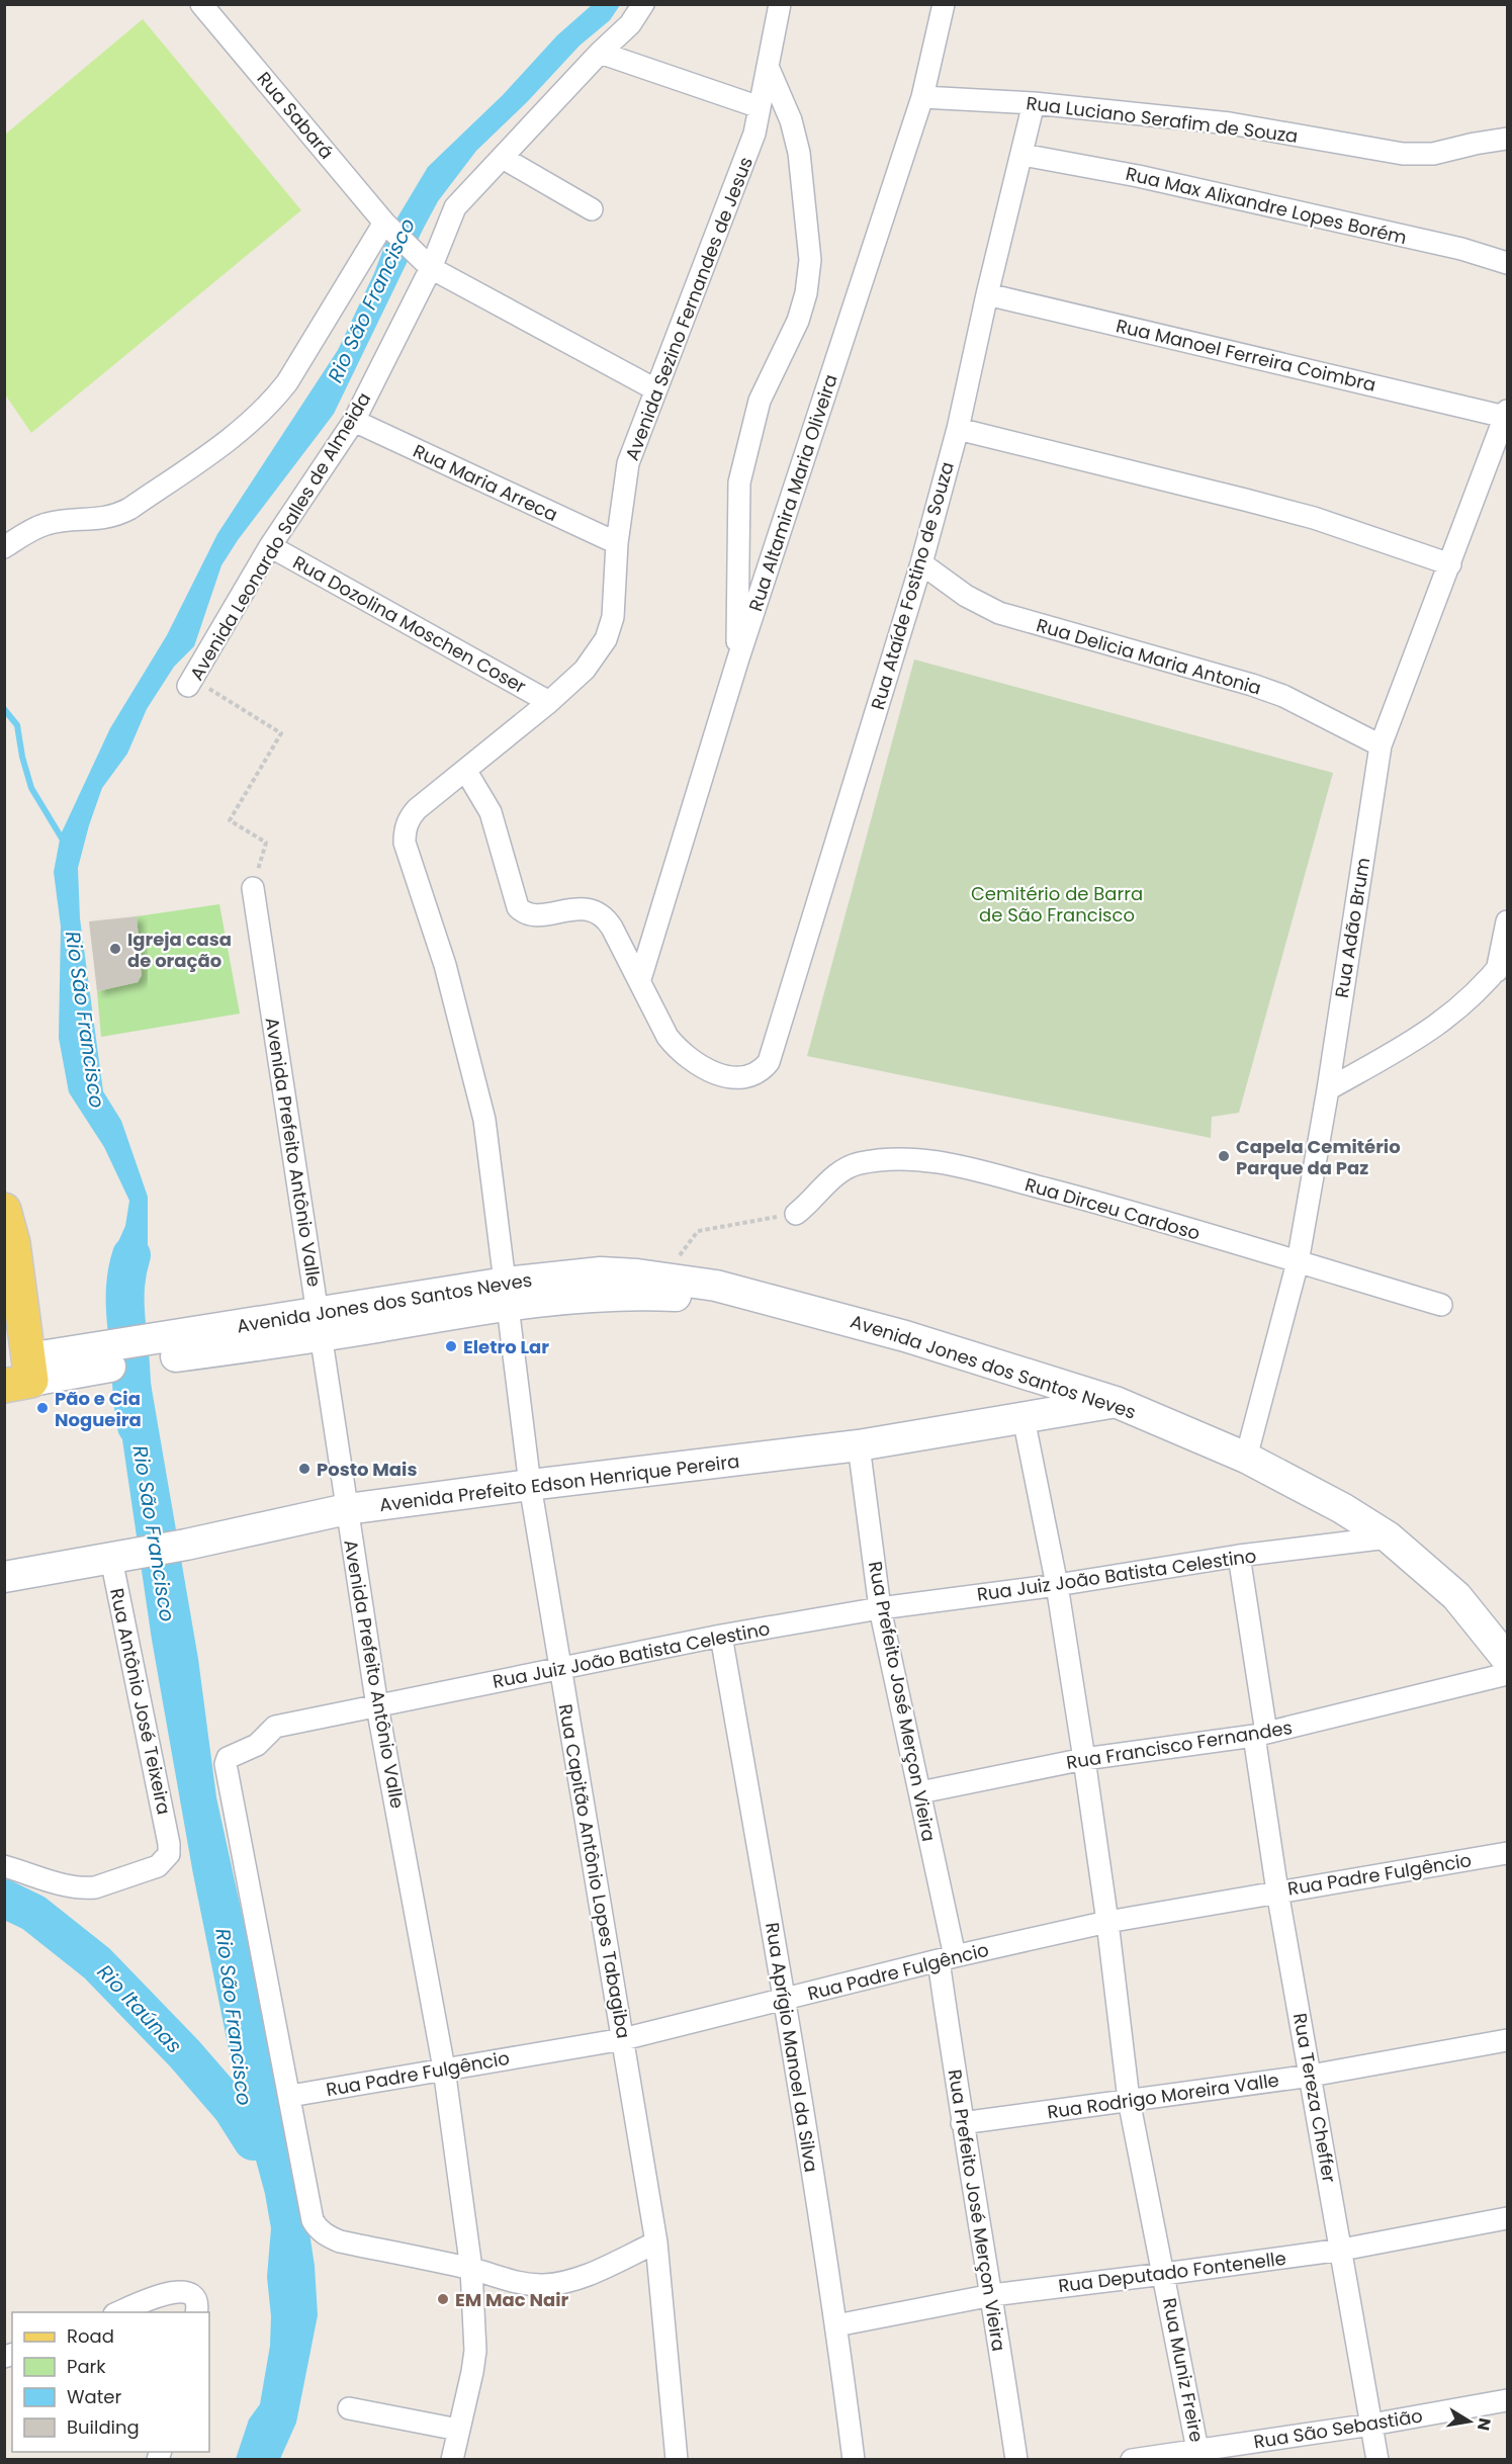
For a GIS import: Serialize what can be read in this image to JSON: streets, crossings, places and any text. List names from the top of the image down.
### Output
{
  "streets": {
    "main road": ["Avenida Jones dos Santos Neves", "Avenida Prefeito Edson Henrique Pereira"],
    "street": [
      "Rua Sabará",
      "Rua Luciano Serafim de Souza",
      "Rua Max Alixandre Lopes Borém",
      "Avenida Sezino Fernandes de Jesus",
      "Rua Manoel Ferreira Coimbra",
      "Rua Maria Arreca",
      "Rua Altamira Maria Oliveira",
      "Avenida Leonardo Salles de Almeida",
      "Rua Ataíde Fostino de Souza",
      "Rua Dozolina Moschen Coser",
      "Rua Delicia Maria Antonia",
      "Rua Adão Brum",
      "Avenida Prefeito Antônio Valle",
      "Rua Dirceu Cardoso",
      "Rua Juiz João Batista Celestino",
      "Rua Antônio José Teixeira",
      "Rua Prefeito José Merçon Vieira",
      "Rua Francisco Fernandes",
      "Rua Capitão Antônio Lopes Tabagiba",
      "Rua Padre Fulgêncio",
      "Rua Aprígio Manoel da Silva",
      "Rua Rodrigo Moreira Valle",
      "Rua Tereza Cheffer",
      "Rua Deputado Fontenelle",
      "Rua Muniz Freire",
      "Rua São Sebastião"
    ]
  },
  "crossings": [
    ["Rua Luciano Serafim de Souza", "Rua Altamira Maria Oliveira"],
    ["Rua Luciano Serafim de Souza", "Rua Ataíde Fostino de Souza"],
    ["Rua Max Alixandre Lopes Borém", "Rua Ataíde Fostino de Souza"],
    ["Avenida Sezino Fernandes de Jesus", "Rua Maria Arreca"],
    ["Avenida Sezino Fernandes de Jesus", "Rua Dozolina Moschen Coser"],
    ["Avenida Sezino Fernandes de Jesus", "Avenida Jones dos Santos Neves"],
    ["Avenida Sezino Fernandes de Jesus", "Rua Capitão Antônio Lopes Tabagiba"],
    ["Rua Manoel Ferreira Coimbra", "Rua Ataíde Fostino de Souza"],
    ["Rua Manoel Ferreira Coimbra", "Rua Adão Brum"],
    ["Rua Maria Arreca", "Avenida Leonardo Salles de Almeida"],
    ["Rua Altamira Maria Oliveira", "Rua Ataíde Fostino de Souza"],
    ["Avenida Leonardo Salles de Almeida", "Rua Dozolina Moschen Coser"],
    ["Rua Ataíde Fostino de Souza", "Rua Delicia Maria Antonia"],
    ["Rua Delicia Maria Antonia", "Rua Adão Brum"],
    ["Rua Adão Brum", "Rua Dirceu Cardoso"],
    ["Rua Adão Brum", "Avenida Jones dos Santos Neves"],
    ["Avenida Prefeito Antônio Valle", "Avenida Jones dos Santos Neves"],
    ["Avenida Prefeito Antônio Valle", "Avenida Prefeito Edson Henrique Pereira"],
    ["Avenida Prefeito Antônio Valle", "Rua Juiz João Batista Celestino"],
    ["Avenida Prefeito Antônio Valle", "Rua Padre Fulgêncio"],
    ["Avenida Jones dos Santos Neves", "Avenida Prefeito Edson Henrique Pereira"],
    ["Avenida Jones dos Santos Neves", "Rua Juiz João Batista Celestino"],
    ["Avenida Jones dos Santos Neves", "Rua Capitão Antônio Lopes Tabagiba"],
    ["Avenida Prefeito Edson Henrique Pereira", "Rua Antônio José Teixeira"],
    ["Avenida Prefeito Edson Henrique Pereira", "Rua Prefeito José Merçon Vieira"],
    ["Avenida Prefeito Edson Henrique Pereira", "Rua Capitão Antônio Lopes Tabagiba"],
    ["Avenida Prefeito Edson Henrique Pereira", "Rua Muniz Freire"],
    ["Rua Juiz João Batista Celestino", "Rua Prefeito José Merçon Vieira"],
    ["Rua Juiz João Batista Celestino", "Rua Capitão Antônio Lopes Tabagiba"],
    ["Rua Juiz João Batista Celestino", "Rua Padre Fulgêncio"],
    ["Rua Juiz João Batista Celestino", "Rua Aprígio Manoel da Silva"],
    ["Rua Juiz João Batista Celestino", "Rua Tereza Cheffer"],
    ["Rua Juiz João Batista Celestino", "Rua Muniz Freire"],
    ["Rua Prefeito José Merçon Vieira", "Rua Francisco Fernandes"],
    ["Rua Prefeito José Merçon Vieira", "Rua Padre Fulgêncio"],
    ["Rua Prefeito José Merçon Vieira", "Rua Rodrigo Moreira Valle"],
    ["Rua Prefeito José Merçon Vieira", "Rua Deputado Fontenelle"],
    ["Rua Francisco Fernandes", "Rua Tereza Cheffer"],
    ["Rua Francisco Fernandes", "Rua Muniz Freire"],
    ["Rua Capitão Antônio Lopes Tabagiba", "Rua Padre Fulgêncio"],
    ["Rua Padre Fulgêncio", "Rua Aprígio Manoel da Silva"],
    ["Rua Padre Fulgêncio", "Rua Tereza Cheffer"],
    ["Rua Padre Fulgêncio", "Rua Muniz Freire"],
    ["Rua Aprígio Manoel da Silva", "Rua Deputado Fontenelle"],
    ["Rua Rodrigo Moreira Valle", "Rua Tereza Cheffer"],
    ["Rua Rodrigo Moreira Valle", "Rua Muniz Freire"],
    ["Rua Tereza Cheffer", "Rua Deputado Fontenelle"],
    ["Rua Tereza Cheffer", "Rua São Sebastião"],
    ["Rua Deputado Fontenelle", "Rua Muniz Freire"],
    ["Rua Muniz Freire", "Rua São Sebastião"]
  ],
  "water": ["Rio São Francisco", "Rio Itaúnas"],
  "parks": ["Cemitério de Barra de São Francisco"],
  "places": [
    "Igreja casa de oração",
    "Capela Cemitério Parque da Paz",
    "Eletro Lar",
    "Pão e Cia Nogueira",
    "Posto Mais",
    "EM Mac Nair"
  ],
  "legend": [
    "Road",
    "Park",
    "Water",
    "Building"
  ],
  "north": "right"
}
